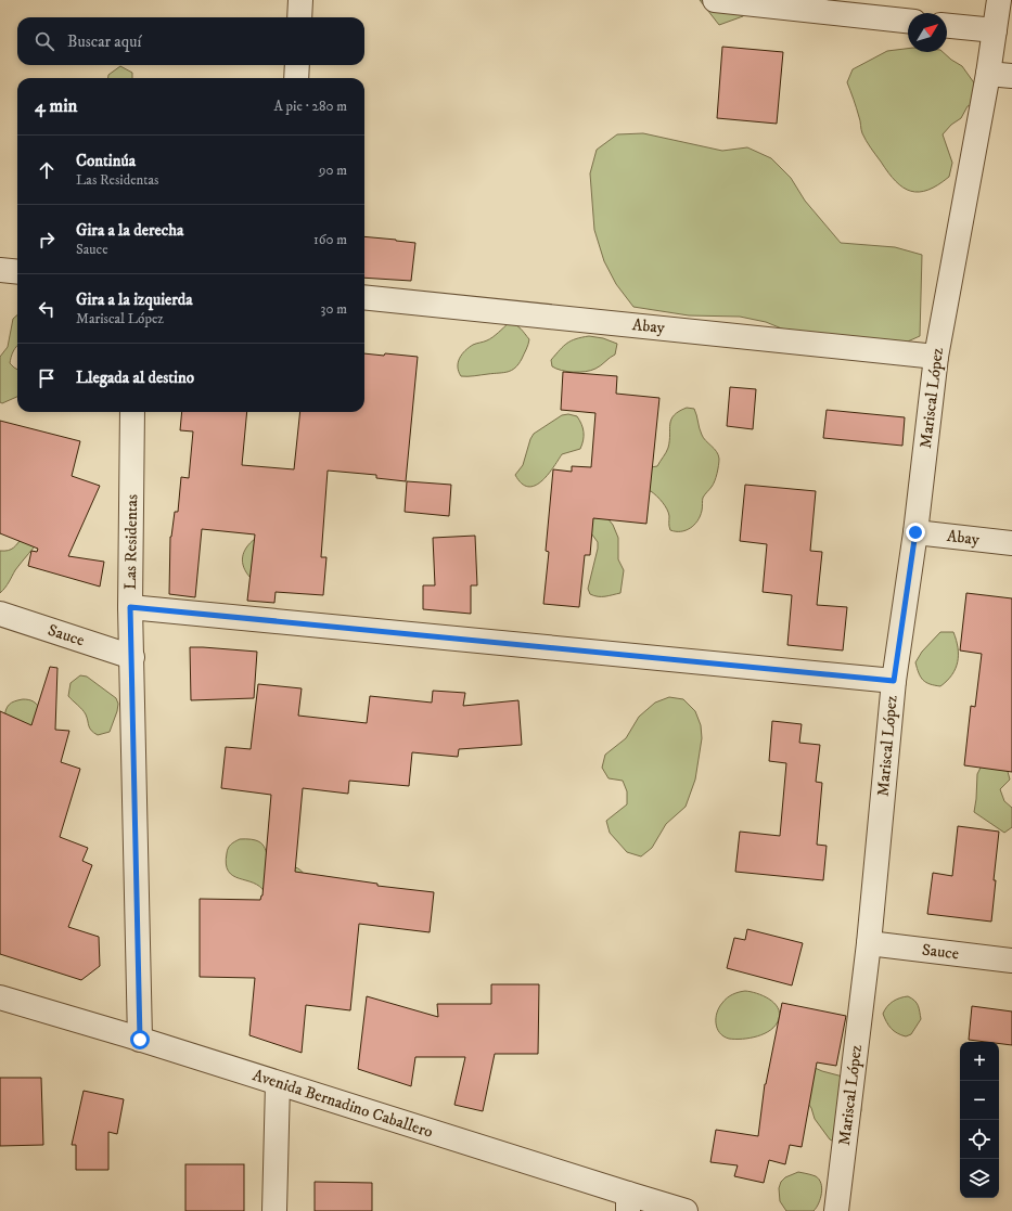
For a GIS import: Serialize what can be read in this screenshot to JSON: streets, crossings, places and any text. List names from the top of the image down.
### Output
{
  "streets": {
    "street": [
      "Abay",
      "Mariscal López",
      "Las Residentas",
      "Sauce",
      "Avenida Bernadino Caballero"
    ]
  },
  "crossings": [
    ["Abay", "Mariscal López"],
    ["Mariscal López", "Sauce"],
    ["Las Residentas", "Sauce"],
    ["Las Residentas", "Avenida Bernadino Caballero"]
  ],
  "north": "top right",
  "page": {
    "search": "Buscar aquí",
    "heading": ["4 min", "A pie · 280 m"],
    "list": [
      ["Continúa", "Las Residentas", "90 m"],
      ["Gira a la derecha", "Sauce", "160 m"],
      ["Gira a la izquierda", "Mariscal López", "30 m"],
      "Llegada al destino"
    ],
    "map_buttons": ["+", "−"]
  }
}
